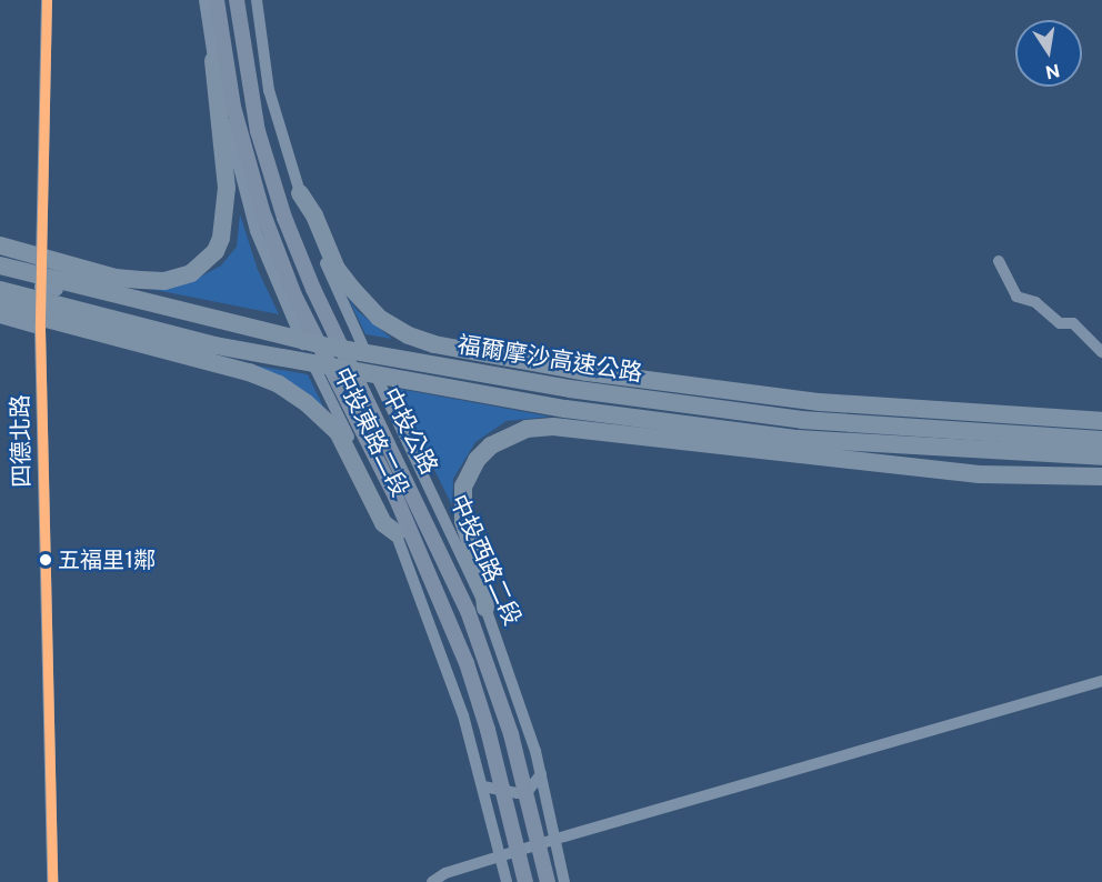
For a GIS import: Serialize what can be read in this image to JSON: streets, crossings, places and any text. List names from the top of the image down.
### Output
{
  "streets": {
    "highway": ["福爾摩沙高速公路"],
    "main road": ["中投公路"],
    "street": ["中投東路二段", "四德北路", "中投西路二段"]
  },
  "places": ["五福里1鄰"],
  "north": "bottom"
}
